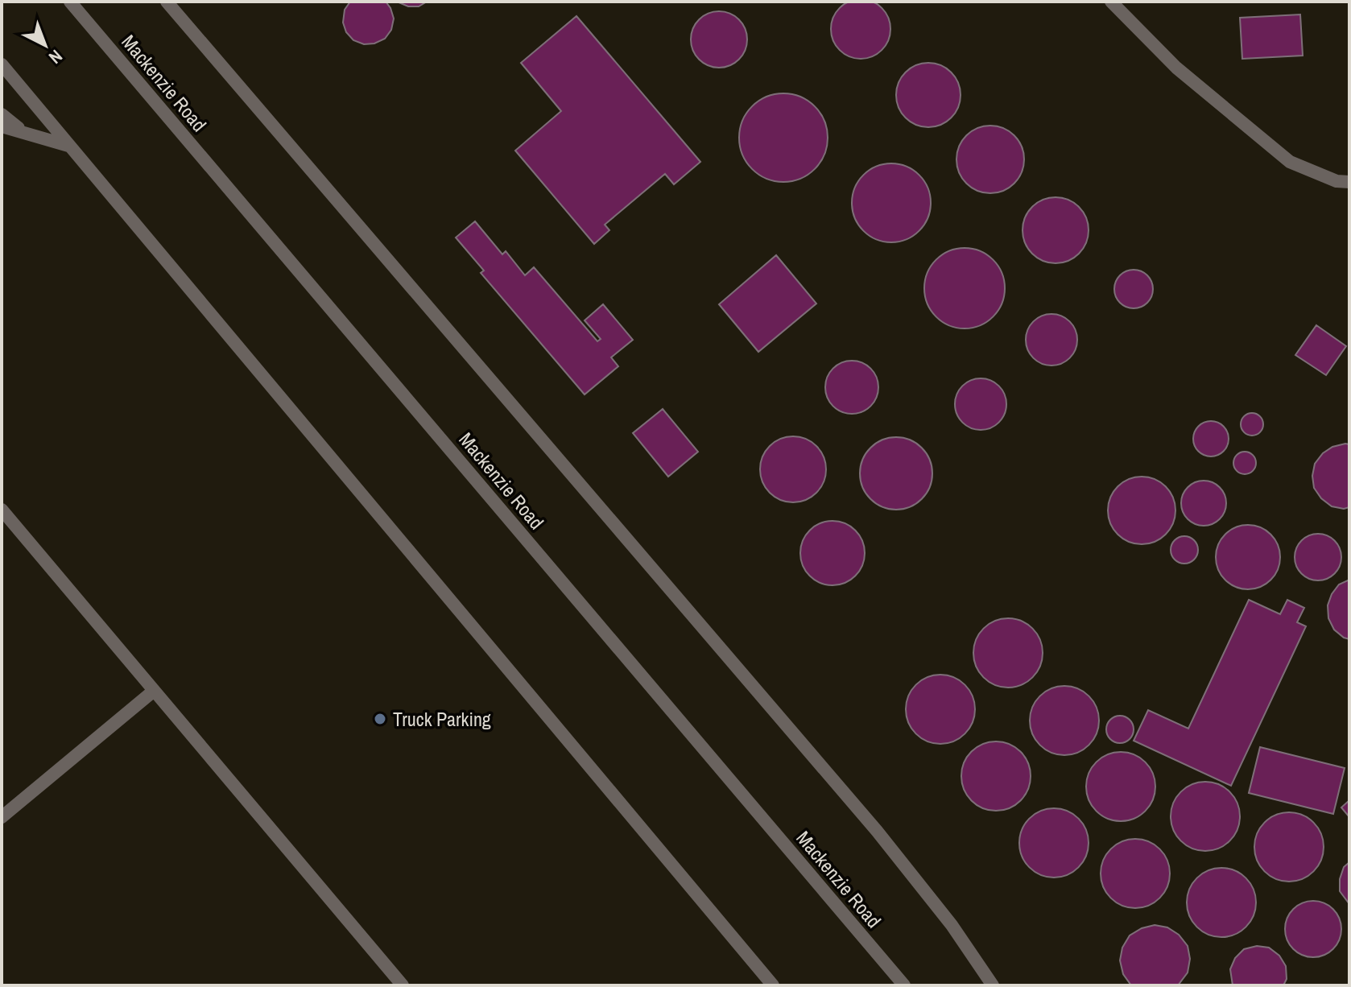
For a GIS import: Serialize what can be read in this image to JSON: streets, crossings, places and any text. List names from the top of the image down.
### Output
{
  "streets": {
    "lane": ["Mackenzie Road"]
  },
  "places": ["Truck Parking"],
  "north": "bottom right"
}
